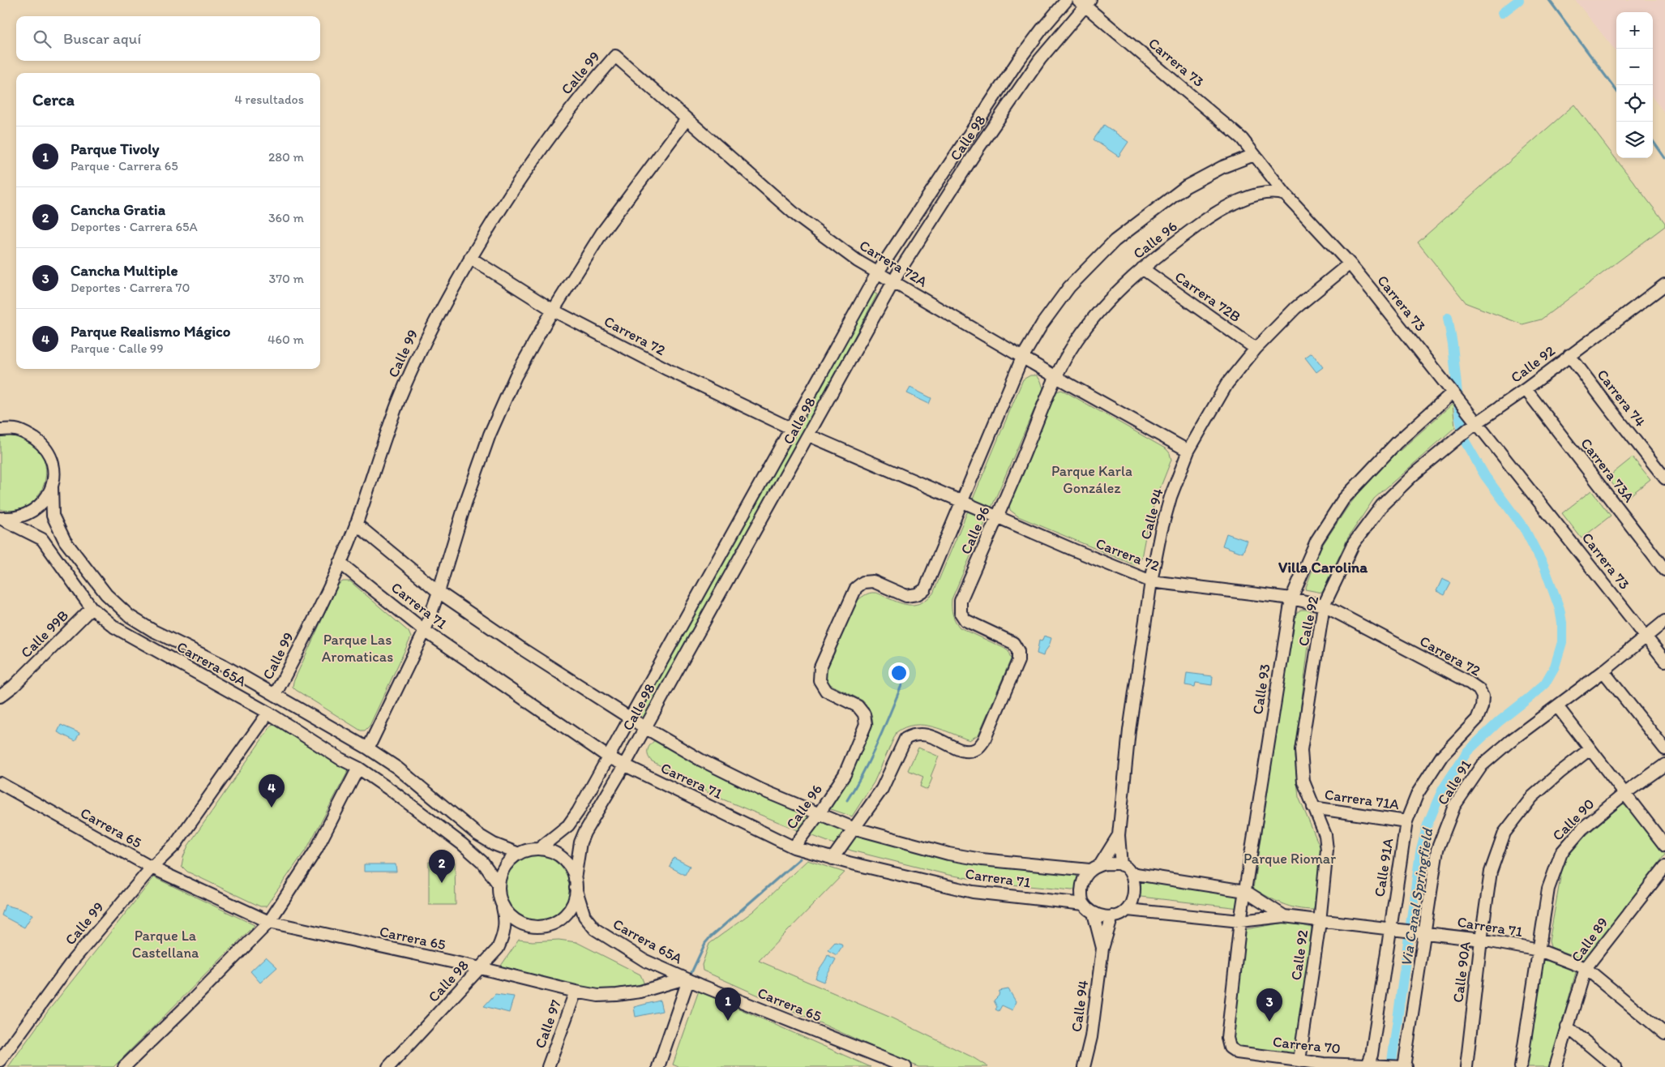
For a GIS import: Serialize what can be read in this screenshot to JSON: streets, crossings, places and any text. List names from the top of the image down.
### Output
{
  "streets": {
    "street": [
      "Carrera 73",
      "Calle 99",
      "Calle 98",
      "Calle 96",
      "Carrera 72A",
      "Carrera 72B",
      "Carrera 72",
      "Calle 92",
      "Carrera 74",
      "Carrera 73A",
      "Calle 94",
      "Carrera 71",
      "Calle 99B",
      "Carrera 65A",
      "Calle 93",
      "Calle 91",
      "Carrera 71A",
      "Calle 90",
      "Carrera 65",
      "Calle 91A",
      "Calle 89",
      "Calle 90A",
      "Calle 97",
      "Carrera 70"
    ]
  },
  "crossings": [
    ["Carrera 73", "Calle 98"],
    ["Carrera 73", "Calle 96"],
    ["Carrera 73", "Calle 92"],
    ["Carrera 73", "Calle 94"],
    ["Carrera 73", "Calle 93"],
    ["Carrera 73", "Calle 91"],
    ["Calle 99", "Carrera 72A"],
    ["Calle 99", "Carrera 72"],
    ["Calle 99", "Carrera 71"],
    ["Calle 99", "Carrera 65A"],
    ["Calle 99", "Carrera 65"],
    ["Calle 98", "Carrera 72A"],
    ["Calle 98", "Carrera 72"],
    ["Calle 98", "Carrera 71"],
    ["Calle 98", "Carrera 65A"],
    ["Calle 98", "Carrera 65"],
    ["Calle 96", "Carrera 72A"],
    ["Calle 96", "Carrera 72B"],
    ["Calle 96", "Carrera 72"],
    ["Calle 96", "Carrera 71"],
    ["Carrera 72A", "Calle 94"],
    ["Carrera 72B", "Calle 94"],
    ["Carrera 72", "Calle 92"],
    ["Carrera 72", "Calle 94"],
    ["Carrera 72", "Calle 93"],
    ["Carrera 72", "Calle 91A"],
    ["Calle 92", "Carrera 74"],
    ["Calle 92", "Carrera 73A"],
    ["Calle 92", "Carrera 71"],
    ["Calle 92", "Carrera 71A"],
    ["Calle 92", "Carrera 70"],
    ["Calle 94", "Carrera 71"],
    ["Carrera 71", "Calle 93"],
    ["Carrera 71", "Calle 91"],
    ["Carrera 71", "Calle 90"],
    ["Carrera 71", "Calle 91A"],
    ["Carrera 71", "Calle 89"],
    ["Carrera 71", "Calle 90A"],
    ["Calle 99B", "Carrera 65A"],
    ["Carrera 65A", "Carrera 65"],
    ["Calle 93", "Carrera 70"],
    ["Calle 91", "Carrera 70"],
    ["Carrera 71A", "Calle 91A"],
    ["Carrera 65", "Calle 97"],
    ["Calle 91A", "Carrera 70"]
  ],
  "districts": ["Villa Carolina"],
  "water": ["Via Canal Springfield"],
  "parks": [
    "Parque Karla González",
    "Parque Las Aromaticas",
    "Parque Riomar",
    "Parque La Castellana"
  ],
  "page": {
    "map_buttons": ["+", "−"],
    "search": "Buscar aquí",
    "heading": ["Cerca", "4 resultados"],
    "list": [
      {
        "mark": "1",
        "name": "Parque Tivoly",
        "note": "Parque · Carrera 65",
        "value": "280 m"
      },
      {
        "mark": "2",
        "name": "Cancha Gratia",
        "note": "Deportes · Carrera 65A",
        "value": "360 m"
      },
      {
        "mark": "3",
        "name": "Cancha Multiple",
        "note": "Deportes · Carrera 70",
        "value": "370 m"
      },
      {
        "mark": "4",
        "name": "Parque Realismo Mágico",
        "note": "Parque · Calle 99",
        "value": "460 m"
      }
    ],
    "pins": [
      "4",
      "2",
      "1",
      "3"
    ]
  }
}
